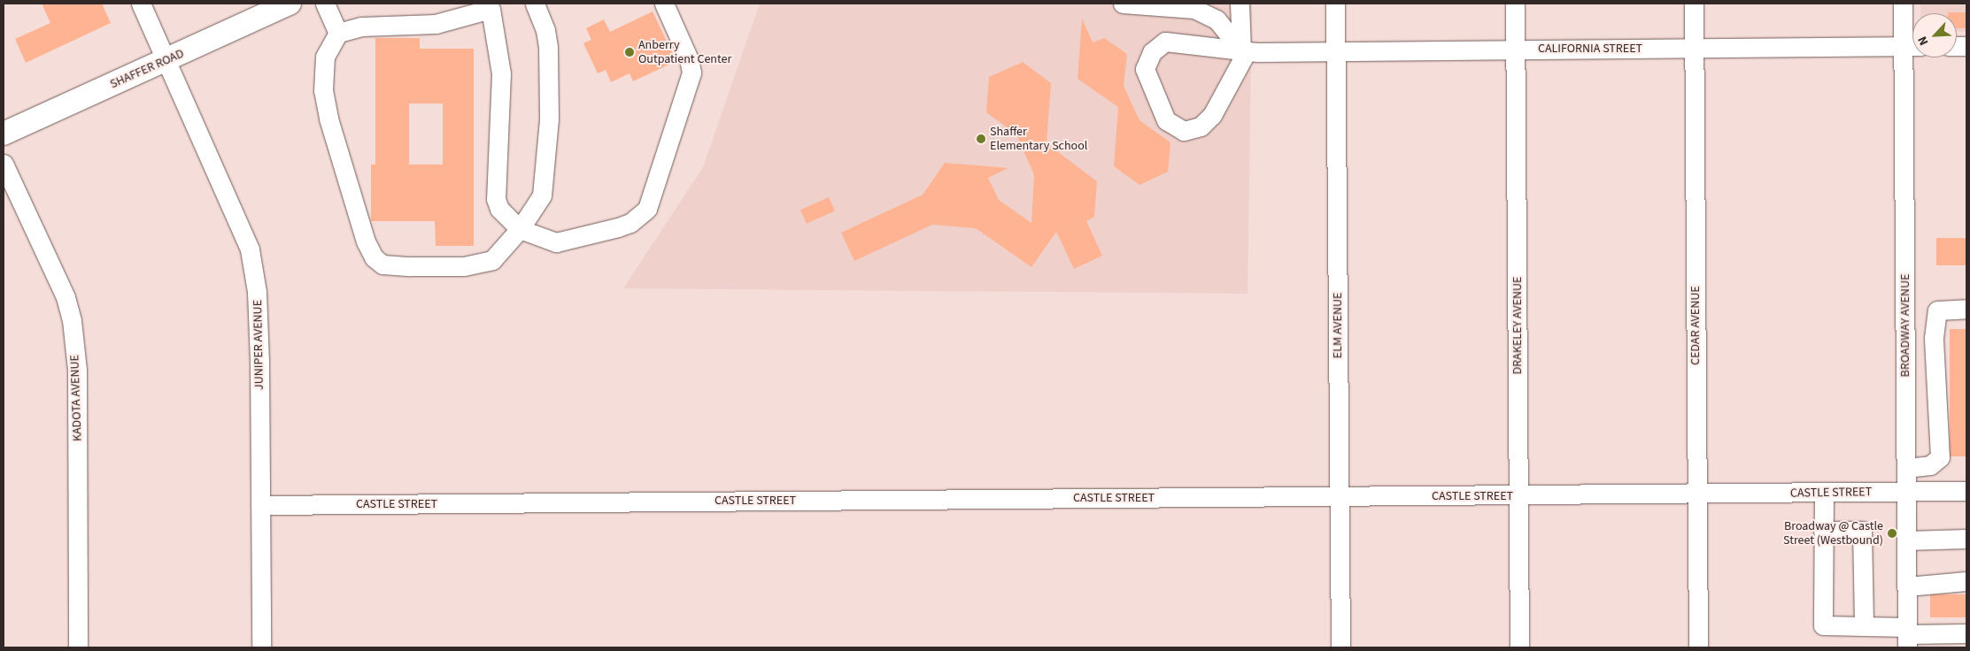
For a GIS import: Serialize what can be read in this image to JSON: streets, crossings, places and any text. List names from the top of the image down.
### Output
{
  "streets": {
    "main road": ["SHAFFER ROAD"],
    "street": [
      "CALIFORNIA STREET",
      "ELM AVENUE",
      "DRAKELEY AVENUE",
      "CEDAR AVENUE",
      "BROADWAY AVENUE",
      "JUNIPER AVENUE",
      "KADOTA AVENUE",
      "CASTLE STREET"
    ]
  },
  "crossings": [
    ["CALIFORNIA STREET", "ELM AVENUE"],
    ["CALIFORNIA STREET", "DRAKELEY AVENUE"],
    ["CALIFORNIA STREET", "CEDAR AVENUE"],
    ["CALIFORNIA STREET", "BROADWAY AVENUE"],
    ["SHAFFER ROAD", "JUNIPER AVENUE"],
    ["ELM AVENUE", "CASTLE STREET"],
    ["DRAKELEY AVENUE", "CASTLE STREET"],
    ["CEDAR AVENUE", "CASTLE STREET"],
    ["BROADWAY AVENUE", "CASTLE STREET"],
    ["JUNIPER AVENUE", "CASTLE STREET"]
  ],
  "places": ["Anberry Outpatient Center", "Shaffer Elementary School", "Broadway @ Castle Street (Westbound)"],
  "north": "bottom left"
}
